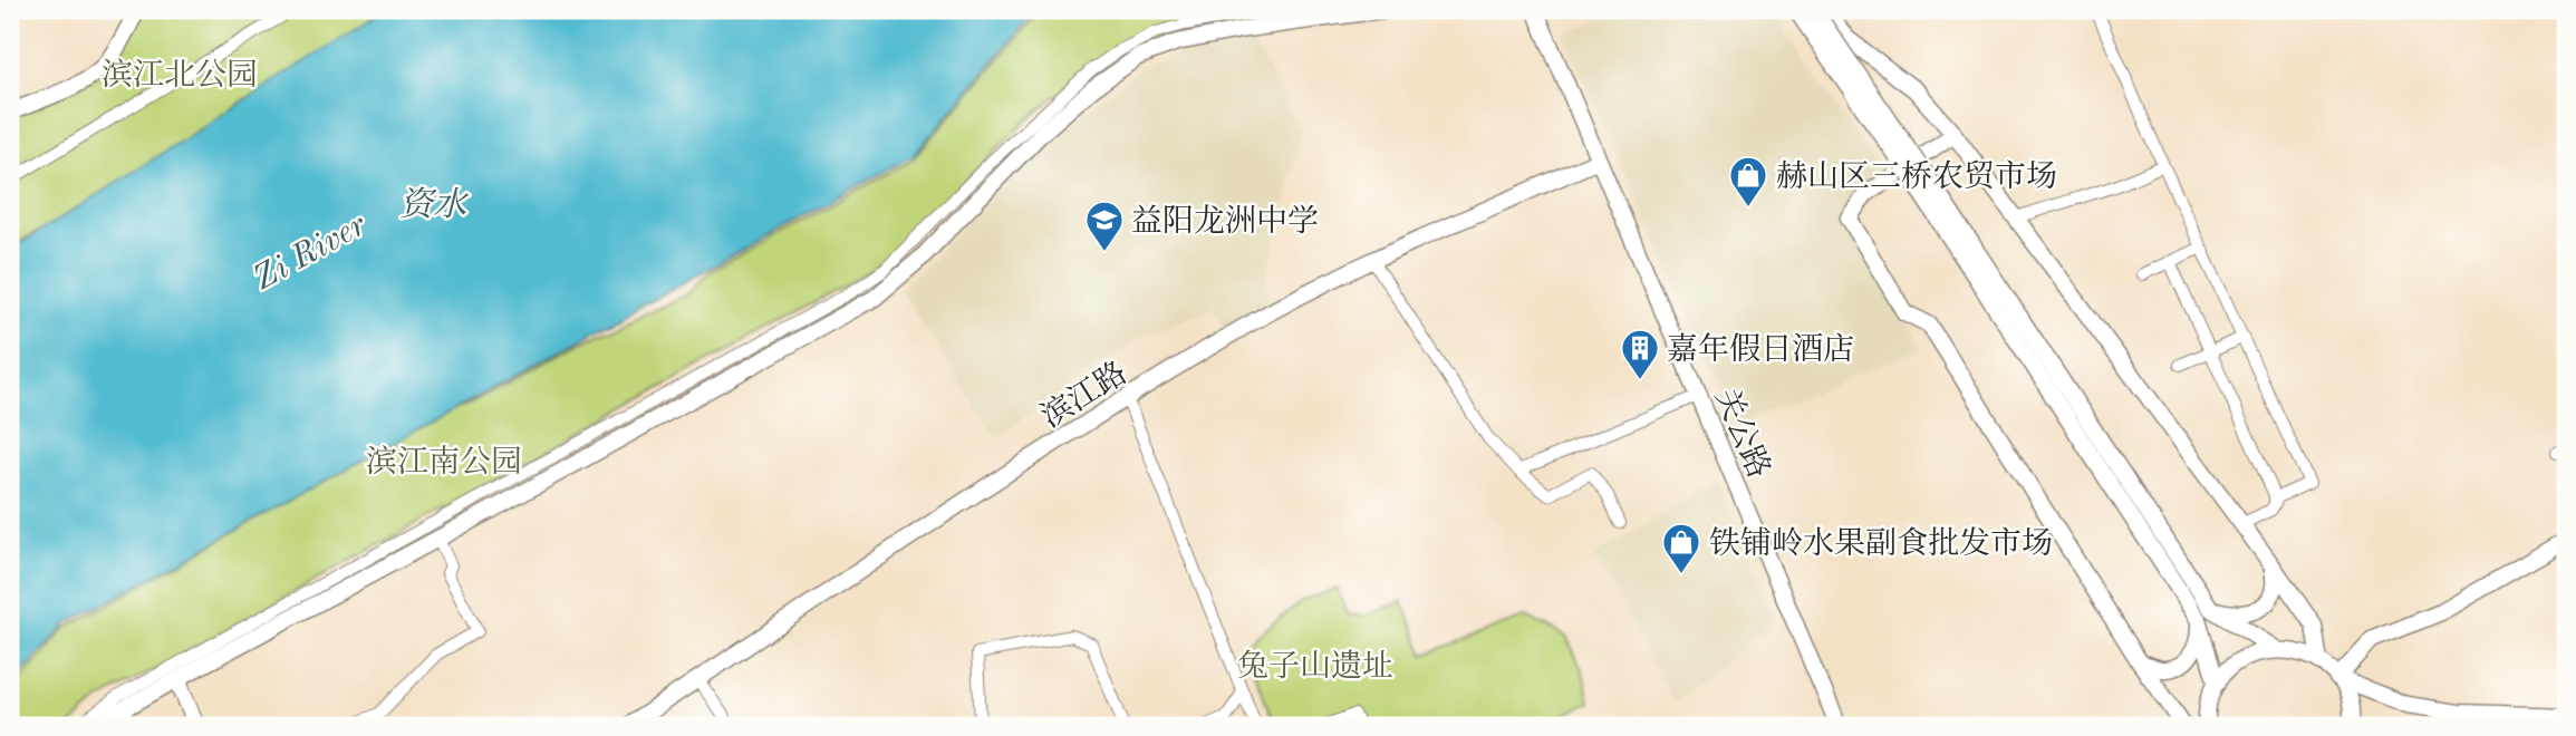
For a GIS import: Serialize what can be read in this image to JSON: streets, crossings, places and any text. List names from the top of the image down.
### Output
{
  "streets": {
    "street": ["滨江路", "关公路"]
  },
  "crossings": [
    ["滨江路", "关公路"]
  ],
  "water": ["资水", "Zi River"],
  "parks": ["滨江北公园", "滨江南公园", "兔子山遗址"],
  "places": {
    "shop": ["赫山区三桥农贸市场", "铁铺岭水果副食批发市场"],
    "school or university": ["益阳龙洲中学"],
    "building": ["嘉年假日酒店"]
  }
}
